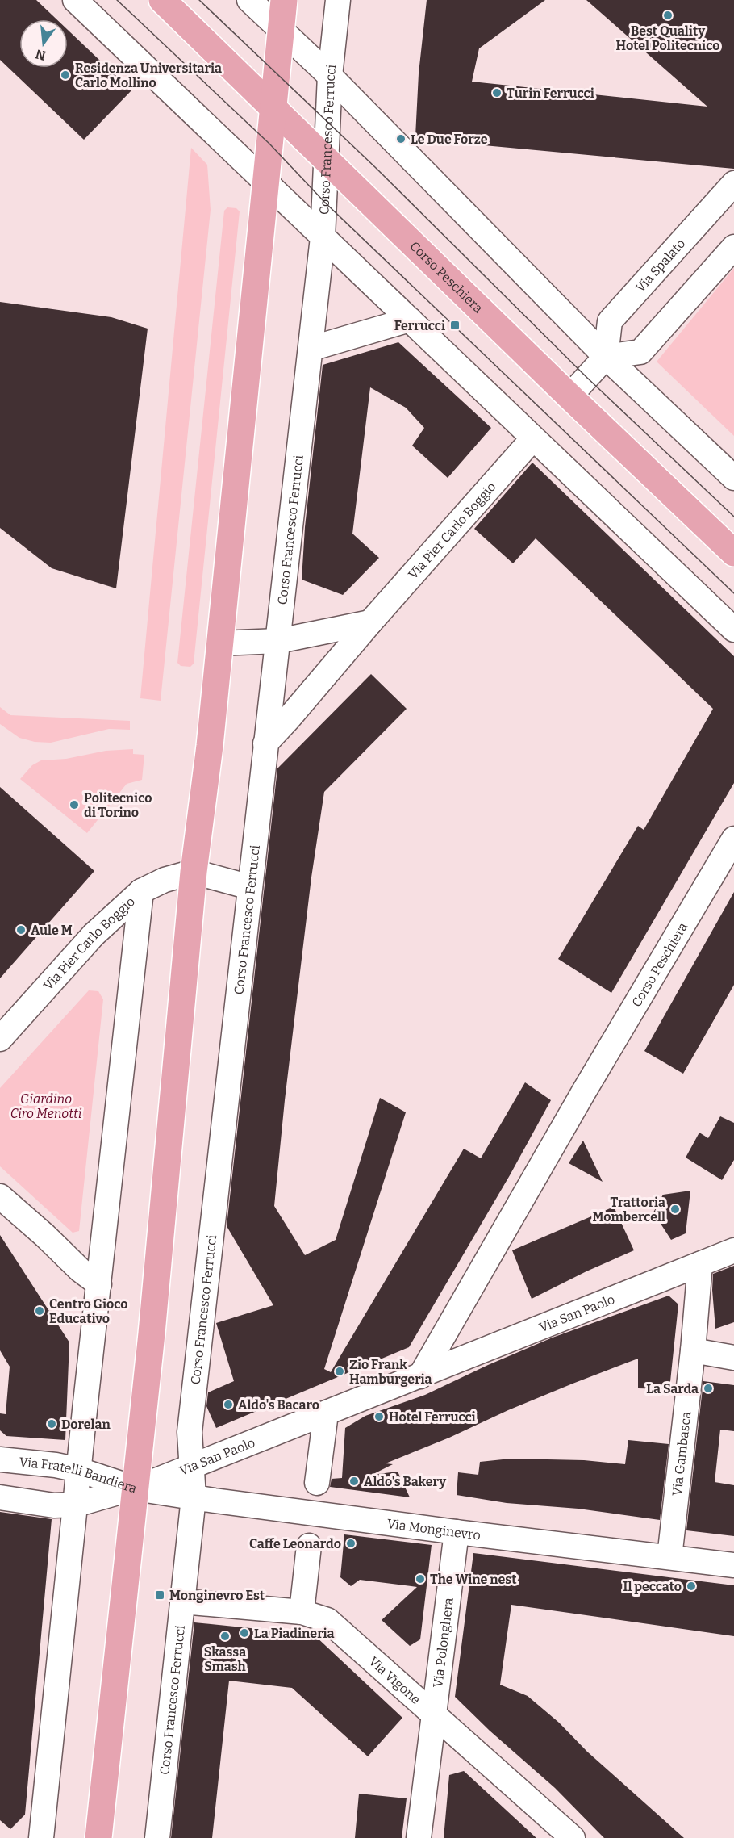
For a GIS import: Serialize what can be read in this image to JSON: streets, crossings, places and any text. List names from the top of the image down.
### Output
{
  "streets": {
    "main road": ["Corso Peschiera"],
    "street": [
      "Corso Francesco Ferrucci",
      "Via Spalato",
      "Via Pier Carlo Boggio",
      "Via San Paolo",
      "Via Gambasca",
      "Via Fratelli Bandiera",
      "Via Monginevro",
      "Via Polonghera",
      "Via Vigone"
    ]
  },
  "crossings": [
    ["Corso Francesco Ferrucci", "Corso Peschiera"],
    ["Corso Francesco Ferrucci", "Via Pier Carlo Boggio"],
    ["Corso Francesco Ferrucci", "Via San Paolo"],
    ["Corso Francesco Ferrucci", "Via Monginevro"],
    ["Corso Francesco Ferrucci", "Via Vigone"],
    ["Corso Peschiera", "Via San Paolo"],
    ["Via San Paolo", "Via Gambasca"],
    ["Via San Paolo", "Via Fratelli Bandiera"],
    ["Via San Paolo", "Via Monginevro"],
    ["Via Gambasca", "Via Monginevro"],
    ["Via Fratelli Bandiera", "Via Monginevro"],
    ["Via Monginevro", "Via Polonghera"],
    ["Via Polonghera", "Via Vigone"]
  ],
  "parks": ["Giardino Ciro Menotti"],
  "places": {
    "other": [
      "Best Quality Hotel Politecnico",
      "Residenza Universitaria Carlo Mollino",
      "Turin Ferrucci",
      "Le Due Forze",
      "Politecnico di Torino",
      "Aule M",
      "Trattoria Mombercell",
      "Centro Gioco Educativo",
      "Zio Frank Hamburgeria",
      "La Sarda",
      "Aldo's Bacaro",
      "Hotel Ferrucci",
      "Dorelan",
      "Aldo's Bakery",
      "Caffe Leonardo",
      "The Wine nest",
      "Il peccato",
      "La Piadineria",
      "Skassa Smash"
    ],
    "transit": ["Ferrucci", "Monginevro Est"]
  },
  "north": "bottom"
}
